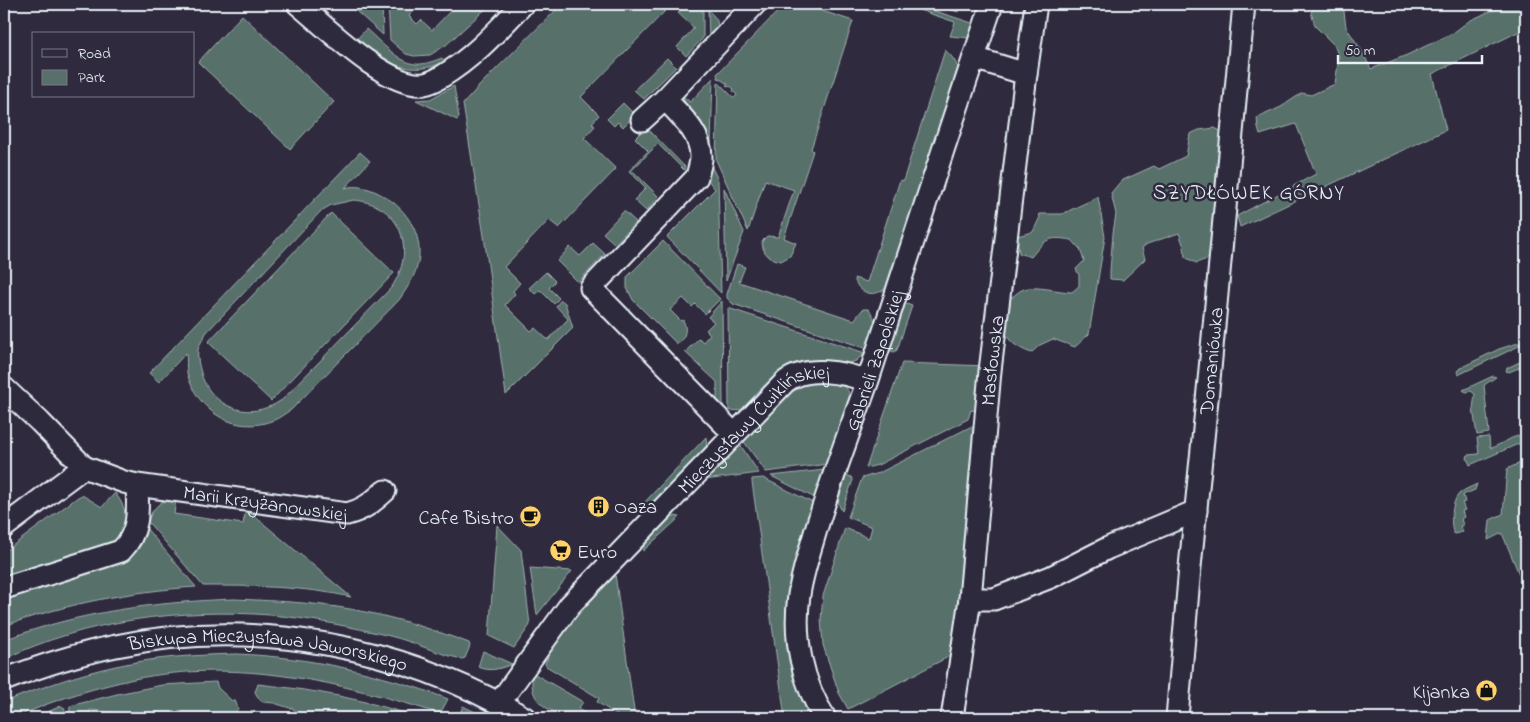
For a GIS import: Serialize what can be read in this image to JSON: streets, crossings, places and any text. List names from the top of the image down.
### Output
{
  "streets": {
    "street": [
      "Gabrieli Zapolskiej",
      "Masłowska",
      "Domaniówka",
      "Mieczysławy Ćwiklińskiej",
      "Marii Krzyżanowskiej",
      "Biskupa Mieczysława Jaworskiego"
    ]
  },
  "crossings": [
    ["Gabrieli Zapolskiej", "Mieczysławy Ćwiklińskiej"],
    ["Mieczysławy Ćwiklińskiej", "Biskupa Mieczysława Jaworskiego"]
  ],
  "districts": ["SZYDŁÓWEK GÓRNY"],
  "places": {
    "building": ["Oaza"],
    "cafe": ["Cafe Bistro"],
    "supermarket": ["Euro"],
    "shop": ["Kijanka"]
  },
  "legend": ["Road", "Park"],
  "scale_bar": "50 m"
}
